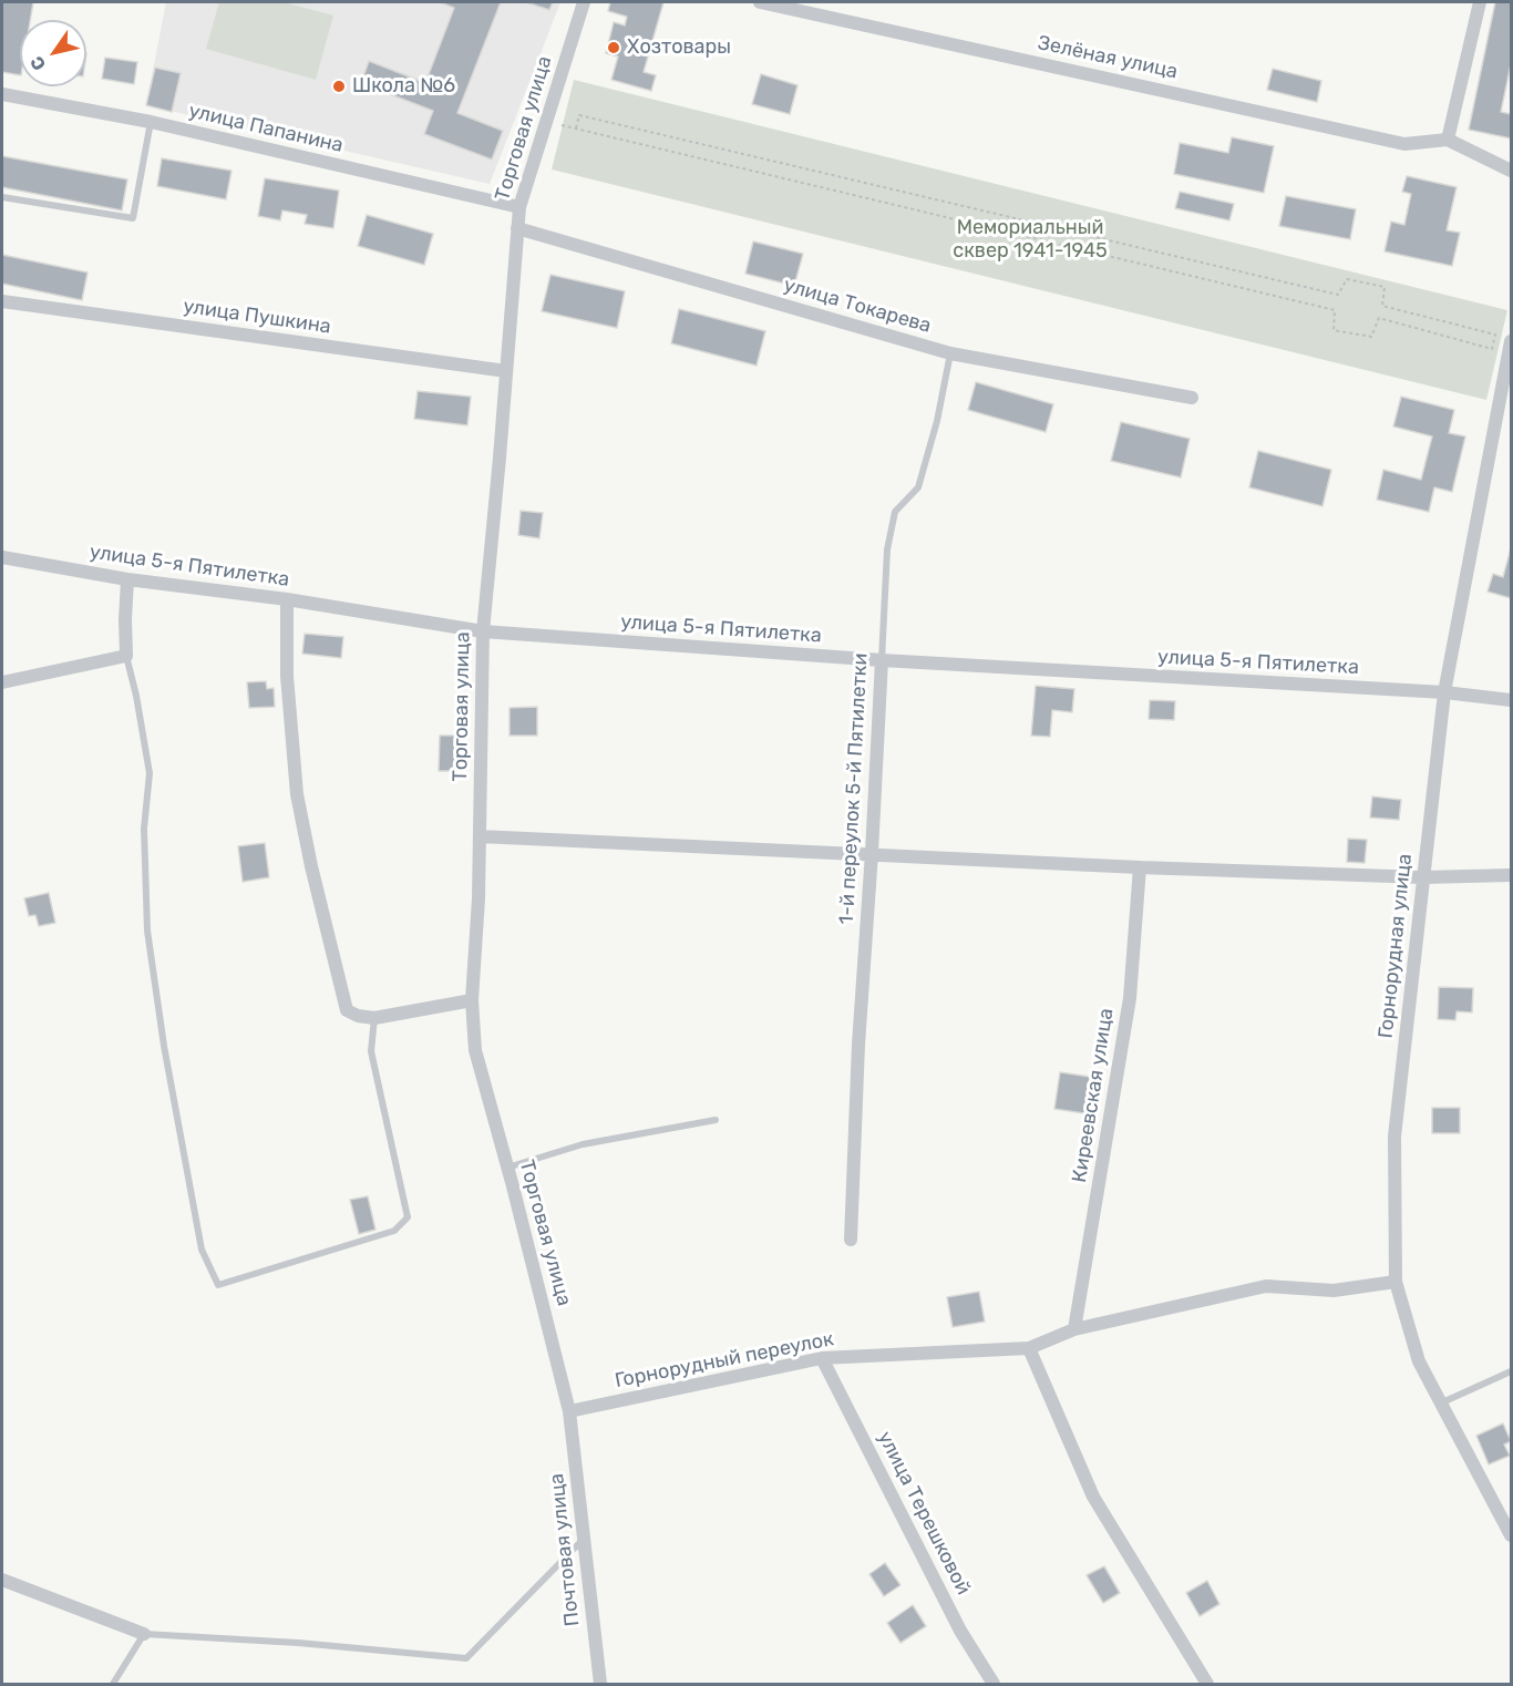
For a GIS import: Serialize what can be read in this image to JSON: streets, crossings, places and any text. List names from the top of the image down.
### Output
{
  "streets": {
    "street": [
      "Зелёная улица",
      "улица Папанина",
      "Торговая улица",
      "улица Токарева",
      "улица Пушкина",
      "улица 5-я Пятилетка",
      "1-й переулок 5-й Пятилетки",
      "Горнорудная улица",
      "Киреевская улица",
      "Горнорудный переулок",
      "улица Терешковой",
      "Почтовая улица"
    ]
  },
  "crossings": [
    ["улица Папанина", "Торговая улица"],
    ["Торговая улица", "улица Токарева"],
    ["Торговая улица", "улица Пушкина"],
    ["Торговая улица", "улица 5-я Пятилетка"],
    ["Торговая улица", "Горнорудный переулок"],
    ["Торговая улица", "Почтовая улица"],
    ["улица Токарева", "1-й переулок 5-й Пятилетки"],
    ["улица 5-я Пятилетка", "1-й переулок 5-й Пятилетки"],
    ["улица 5-я Пятилетка", "Горнорудная улица"],
    ["Горнорудная улица", "Горнорудный переулок"],
    ["Киреевская улица", "Горнорудный переулок"],
    ["Горнорудный переулок", "улица Терешковой"],
    ["Горнорудный переулок", "Почтовая улица"]
  ],
  "parks": ["Мемориальный сквер 1941-1945"],
  "places": ["Хозтовары", "Школа №6"],
  "north": "bottom left"
}
